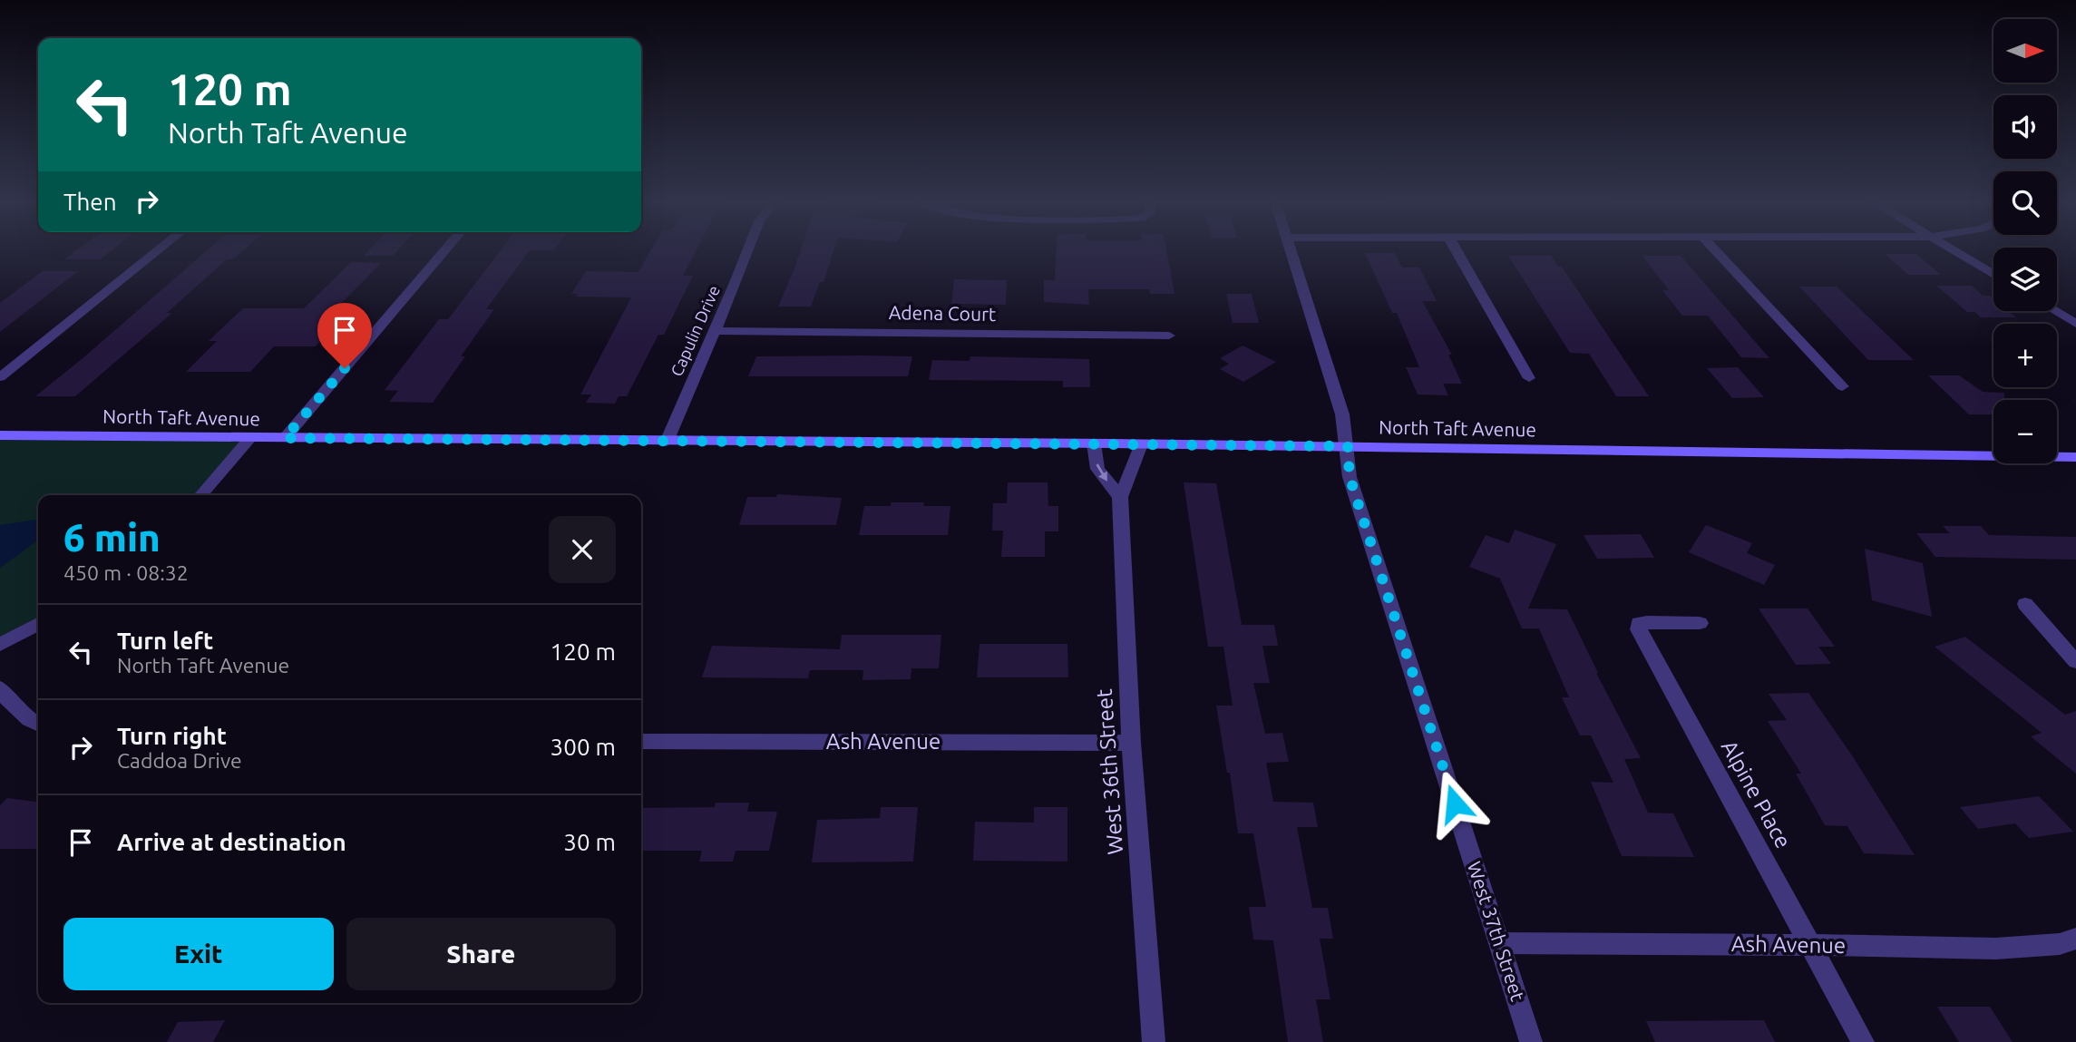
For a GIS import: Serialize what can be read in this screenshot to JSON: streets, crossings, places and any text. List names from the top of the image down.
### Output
{
  "streets": {
    "main road": ["North Taft Avenue"],
    "street": [
      "Adena Court",
      "Capulin Drive",
      "Ash Avenue",
      "West 36th Street",
      "Alpine Place",
      "West 37th Street"
    ]
  },
  "crossings": [
    ["Adena Court", "Capulin Drive"],
    ["Capulin Drive", "North Taft Avenue"],
    ["North Taft Avenue", "West 36th Street"],
    ["North Taft Avenue", "West 37th Street"],
    ["Ash Avenue", "West 36th Street"],
    ["Ash Avenue", "Alpine Place"],
    ["Ash Avenue", "West 37th Street"]
  ],
  "north": "right",
  "page": {
    "map_buttons": ["+", "−"],
    "turn": ["120 m", "North Taft Avenue"],
    "then": "Then",
    "heading": ["6 min", "450 m · 08:32"],
    "list": [
      {
        "name": "Turn left",
        "note": "North Taft Avenue",
        "value": "120 m"
      },
      {
        "name": "Turn right",
        "note": "Caddoa Drive",
        "value": "300 m"
      },
      {
        "name": "Arrive at destination",
        "value": "30 m"
      }
    ],
    "buttons": ["Exit", "Share"]
  }
}
